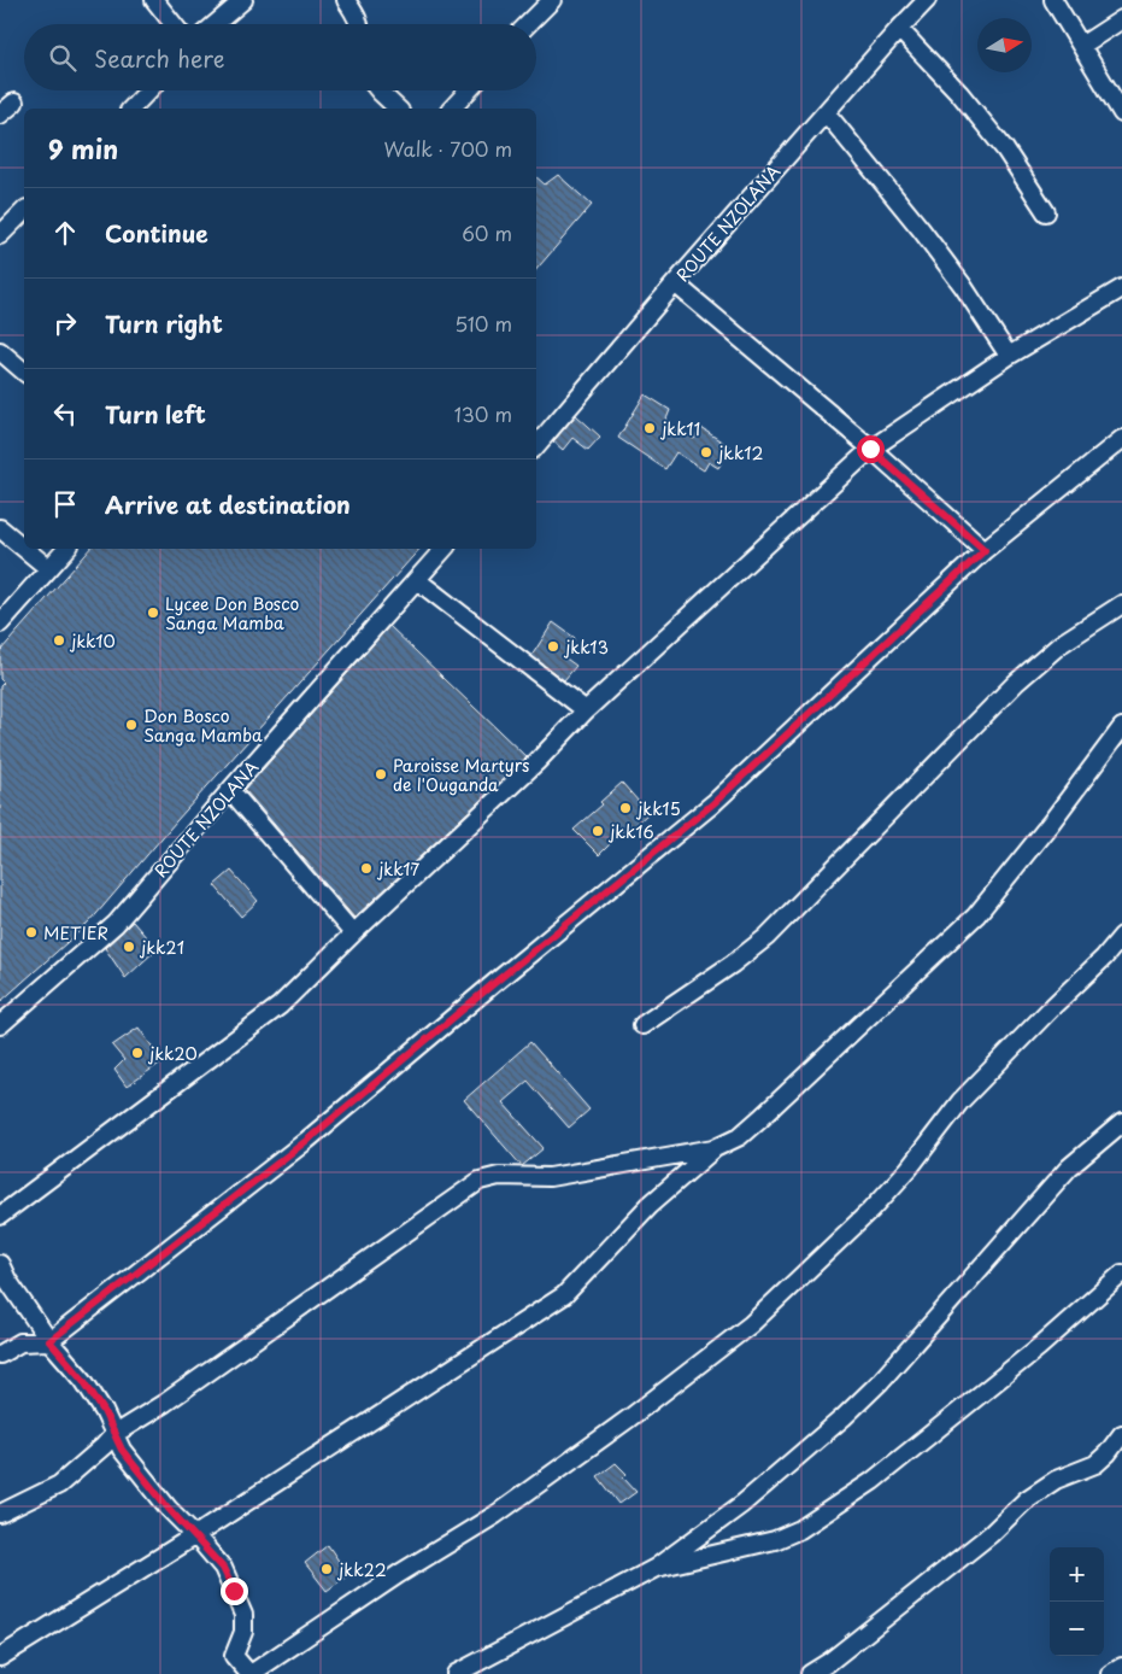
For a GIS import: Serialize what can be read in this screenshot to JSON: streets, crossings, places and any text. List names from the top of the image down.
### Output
{
  "streets": {
    "street": ["ROUTE NZOLANA"]
  },
  "places": [
    "jkk11",
    "jkk12",
    "Lycee Don Bosco Sanga Mamba",
    "jkk10",
    "jkk13",
    "Don Bosco Sanga Mamba",
    "Paroisse Martyrs de l'Ouganda",
    "jkk15",
    "jkk16",
    "jkk17",
    "METIER",
    "jkk21",
    "jkk20",
    "jkk22"
  ],
  "north": "right",
  "page": {
    "search": "Search here",
    "heading": ["9 min", "Walk · 700 m"],
    "list": [
      ["Continue", "60 m"],
      ["Turn right", "510 m"],
      ["Turn left", "130 m"],
      "Arrive at destination"
    ],
    "map_buttons": ["+", "−"]
  }
}
